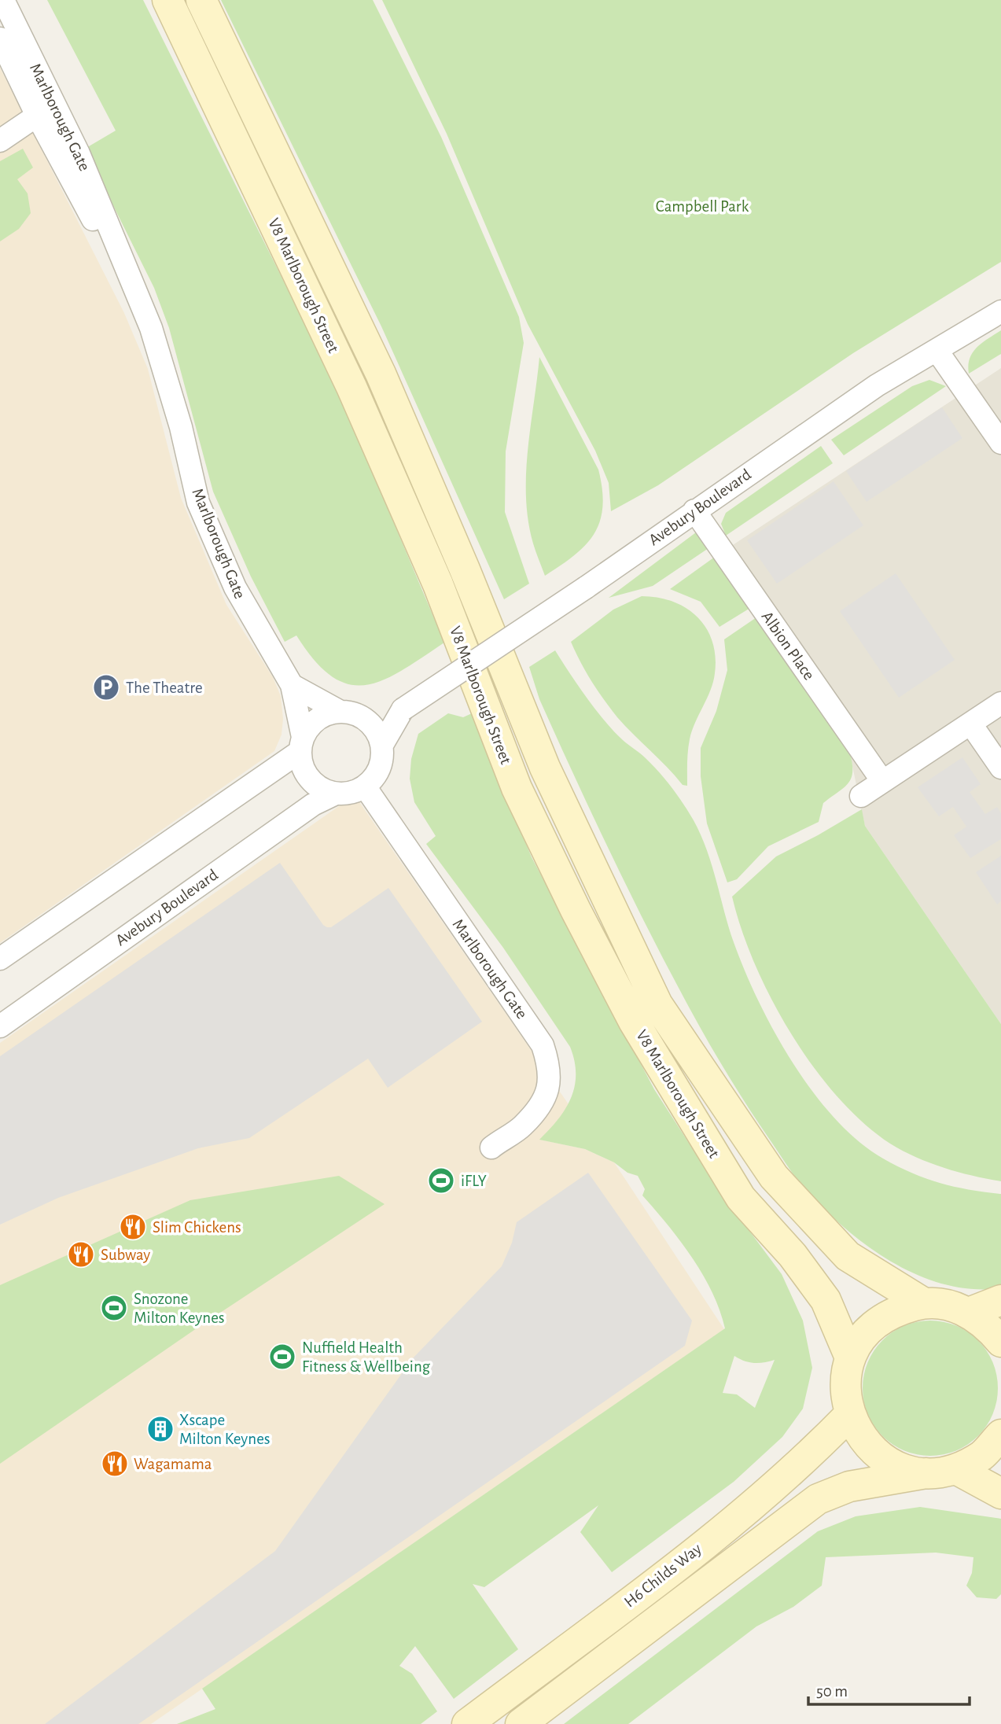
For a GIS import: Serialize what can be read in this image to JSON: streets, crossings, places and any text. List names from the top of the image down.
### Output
{
  "streets": {
    "main road": ["V8 Marlborough Street", "H6 Childs Way"],
    "street": ["Marlborough Gate", "Avebury Boulevard", "Albion Place"]
  },
  "crossings": [
    ["Marlborough Gate", "Avebury Boulevard"],
    ["Avebury Boulevard", "Albion Place"]
  ],
  "parks": ["Campbell Park"],
  "places": {
    "parking": ["The Theatre"],
    "sports": ["iFLY", "Snozone Milton Keynes", "Nuffield Health Fitness & Wellbeing"],
    "restaurant": ["Slim Chickens", "Subway", "Wagamama"],
    "building": ["Xscape Milton Keynes"]
  },
  "scale_bar": "50 m"
}
